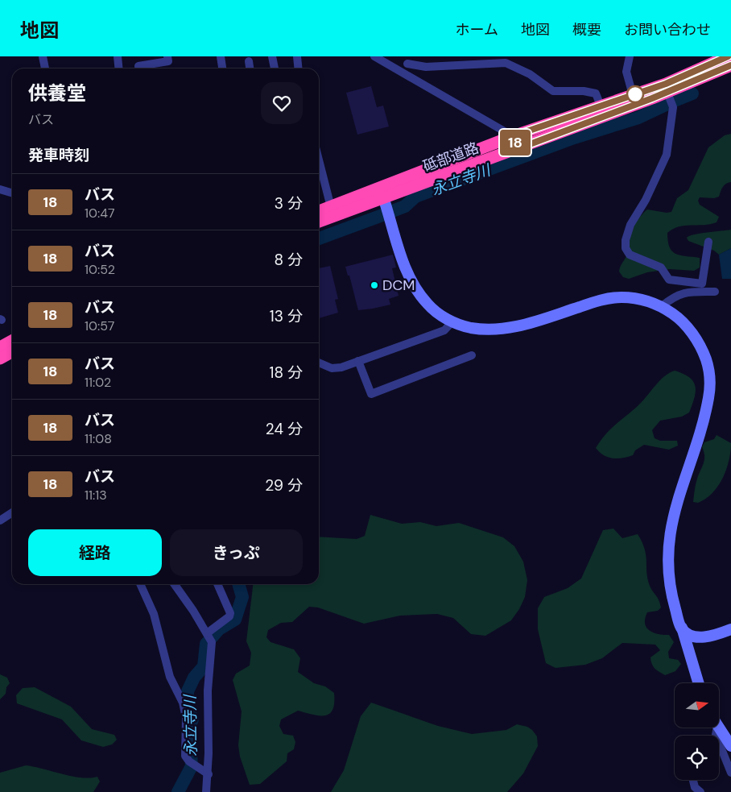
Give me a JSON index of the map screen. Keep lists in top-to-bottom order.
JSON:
{
  "streets": {
    "highway": ["砥部道路"]
  },
  "water": ["永立寺川"],
  "places": ["DCM"],
  "lines": ["bus line 18"],
  "north": "right",
  "page": {
    "header": "地図",
    "nav": [
      "ホーム",
      "地図",
      "概要",
      "お問い合わせ"
    ],
    "on_map": "18",
    "heading": [
      ["供養堂", "バス"],
      "発車時刻"
    ],
    "list": [
      {
        "mark": "18",
        "name": "バス",
        "note": "10:47",
        "value": "3 分"
      },
      {
        "mark": "18",
        "name": "バス",
        "note": "10:52",
        "value": "8 分"
      },
      {
        "mark": "18",
        "name": "バス",
        "note": "10:57",
        "value": "13 分"
      },
      {
        "mark": "18",
        "name": "バス",
        "note": "11:02",
        "value": "18 分"
      },
      {
        "mark": "18",
        "name": "バス",
        "note": "11:08",
        "value": "24 分"
      },
      {
        "mark": "18",
        "name": "バス",
        "note": "11:13",
        "value": "29 分"
      }
    ],
    "buttons": ["経路", "きっぷ"]
  }
}
